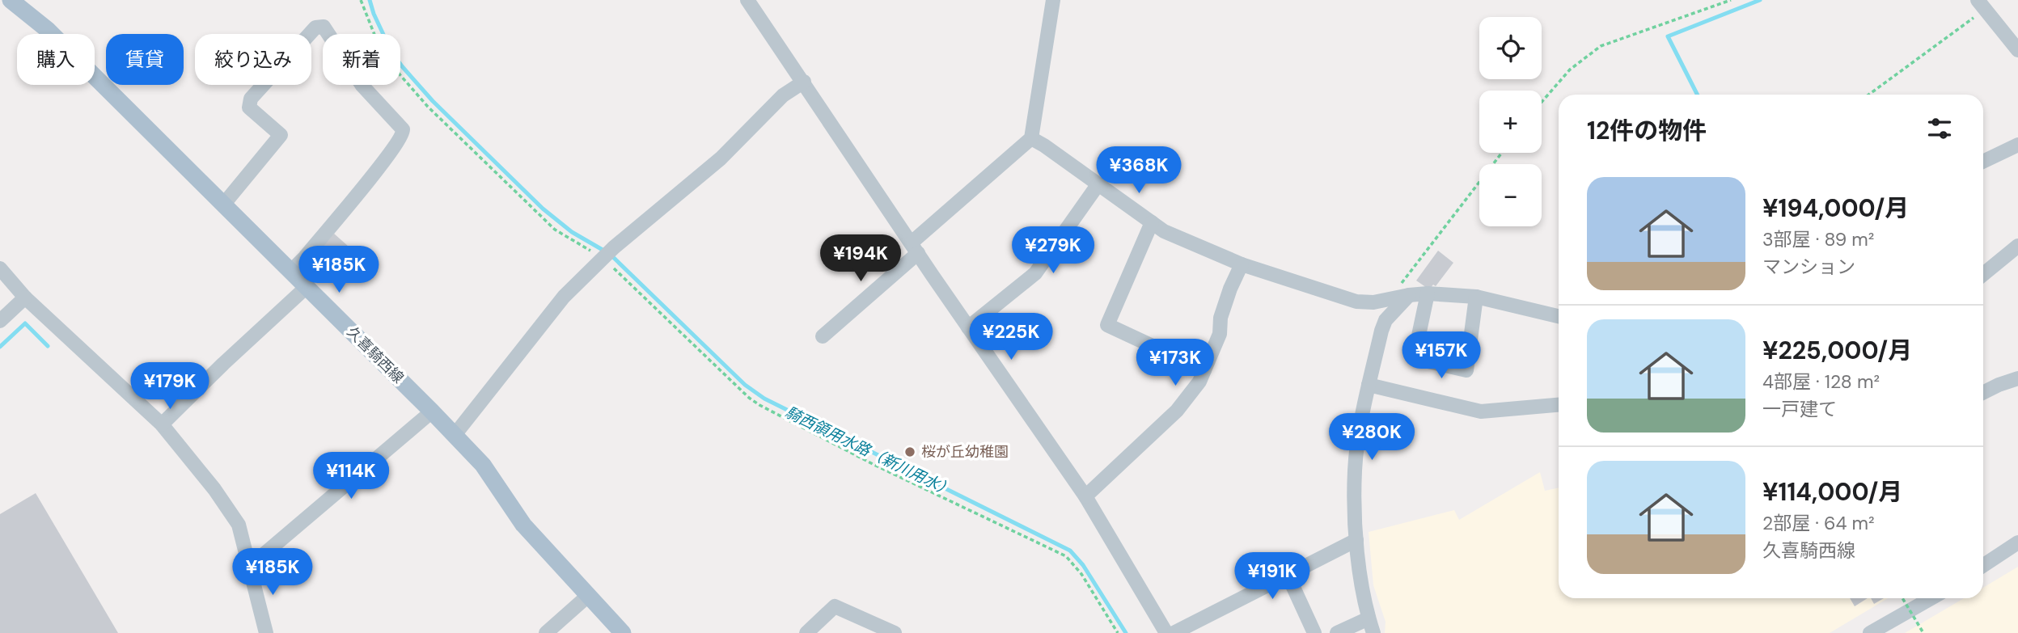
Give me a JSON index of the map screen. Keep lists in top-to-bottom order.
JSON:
{
  "streets": {
    "main road": ["久喜騎西線"]
  },
  "water": ["騎西領用水路（新川用水）"],
  "places": ["桜が丘幼稚園"],
  "page": {
    "map_buttons": ["+", "−"],
    "chip": [
      "購入",
      "賃貸",
      "絞り込み",
      "新着"
    ],
    "heading": "12件の物件",
    "price": [
      "¥368K",
      "¥279K",
      "¥194K",
      "¥185K",
      "¥225K",
      "¥157K",
      "¥173K",
      "¥179K",
      "¥280K",
      "¥114K",
      "¥185K",
      "¥191K"
    ],
    "list": [
      {
        "name": "¥194,000/月",
        "note": "3部屋 · 89 m² · マンション"
      },
      {
        "name": "¥225,000/月",
        "note": "4部屋 · 128 m² · 一戸建て"
      },
      {
        "name": "¥114,000/月",
        "note": "2部屋 · 64 m² · 久喜騎西線"
      }
    ]
  }
}
